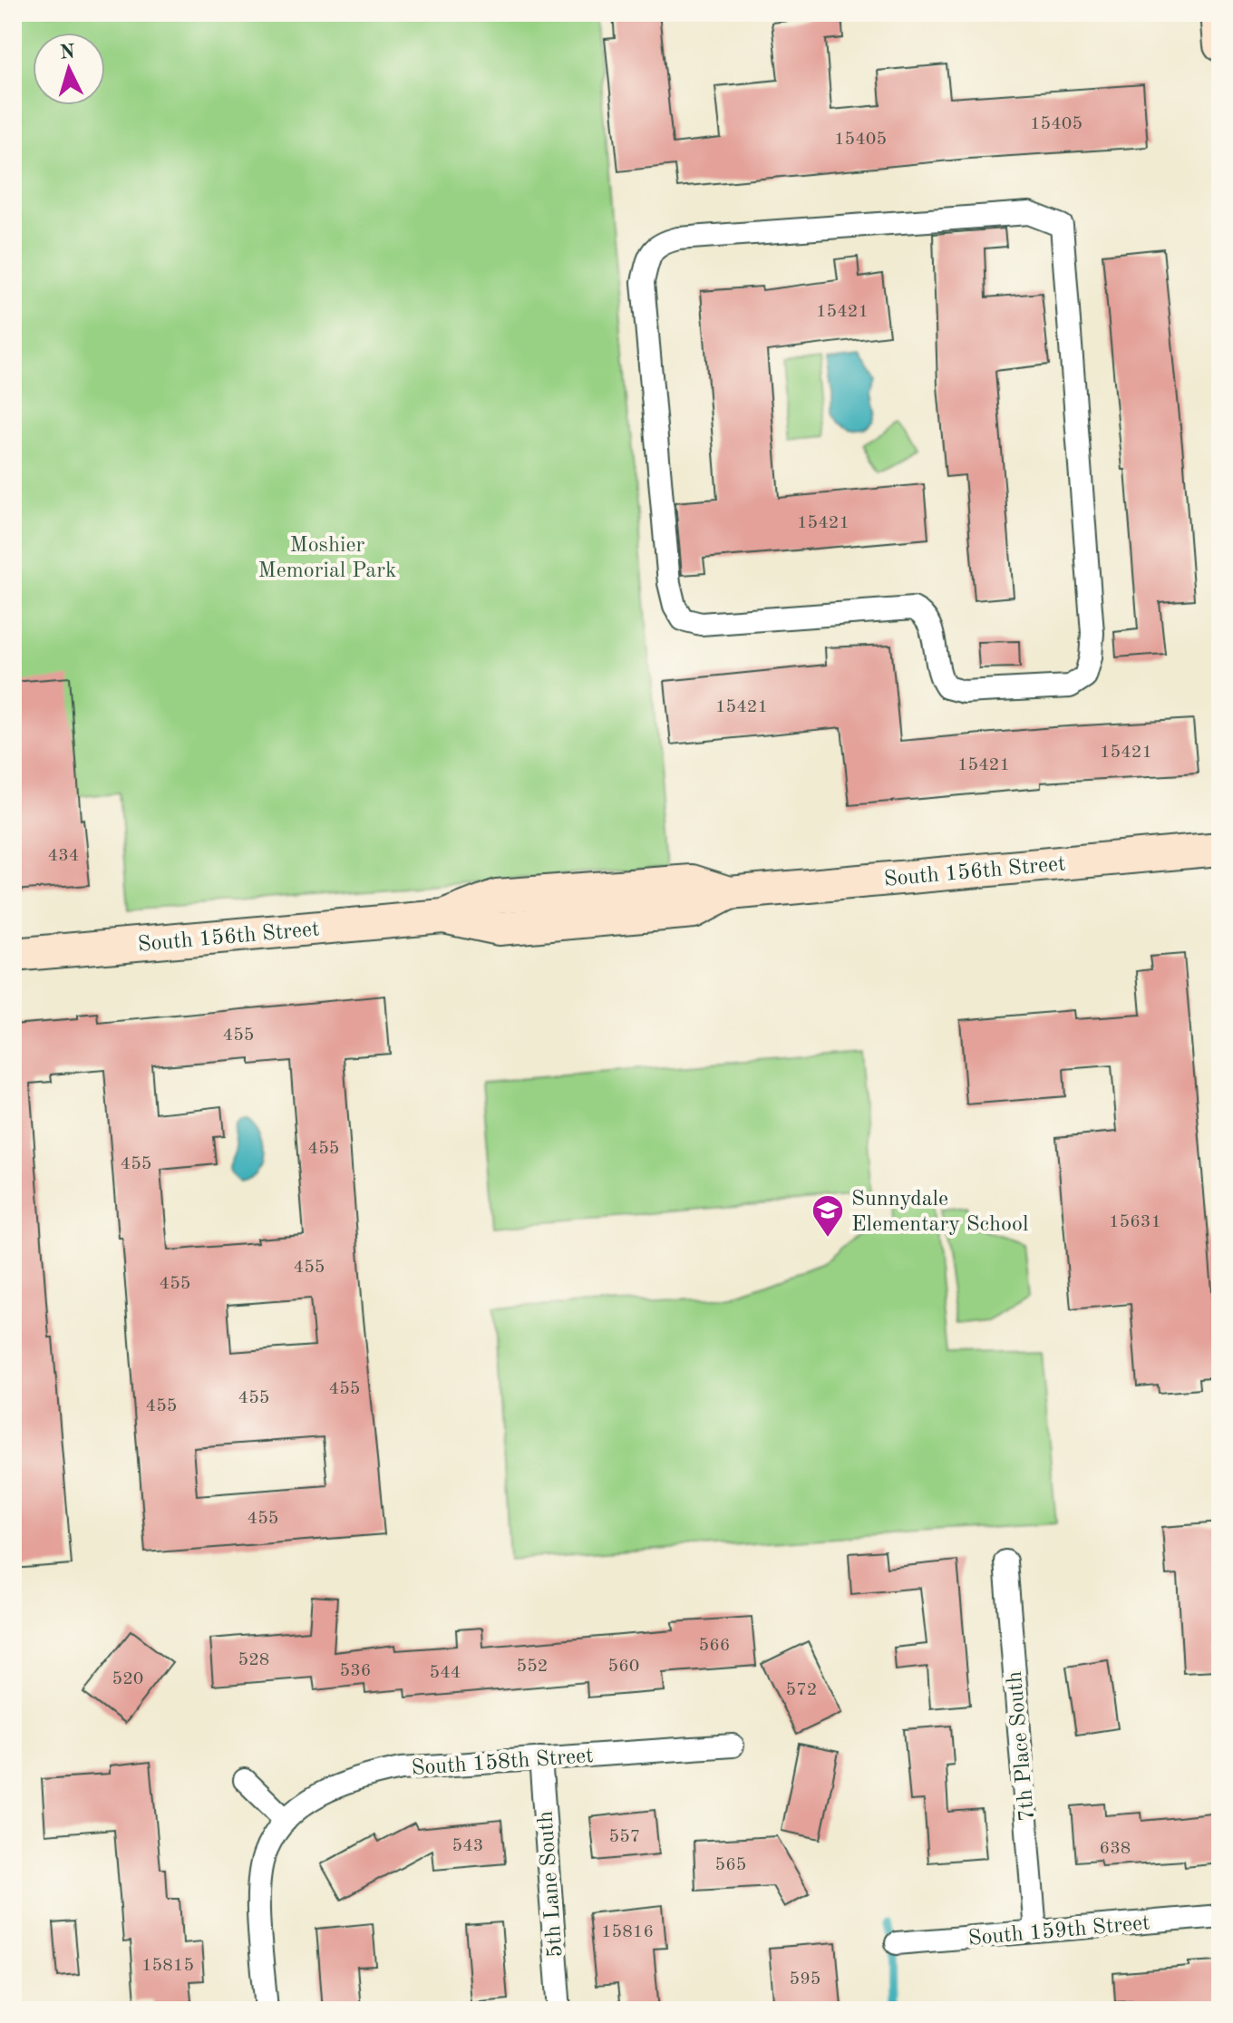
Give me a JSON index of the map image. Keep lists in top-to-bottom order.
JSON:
{
  "streets": {
    "main road": ["South 156th Street"],
    "street": [
      "7th Place South",
      "South 158th Street",
      "5th Lane South",
      "South 159th Street"
    ]
  },
  "crossings": [
    ["7th Place South", "South 159th Street"],
    ["South 158th Street", "5th Lane South"]
  ],
  "parks": ["Moshier Memorial Park"],
  "places": {
    "school or university": ["Sunnydale Elementary School"]
  },
  "house_numbers": [
    "15405",
    "15405",
    "15421",
    "15421",
    "15421",
    "15421",
    "15421",
    "434",
    "455",
    "455",
    "455",
    "15631",
    "455",
    "455",
    "455",
    "455",
    "455",
    "455",
    "566",
    "528",
    "552",
    "560",
    "536",
    "544",
    "520",
    "572",
    "557",
    "543",
    "638",
    "565",
    "15816",
    "15815",
    "595"
  ],
  "north": "top"
}
